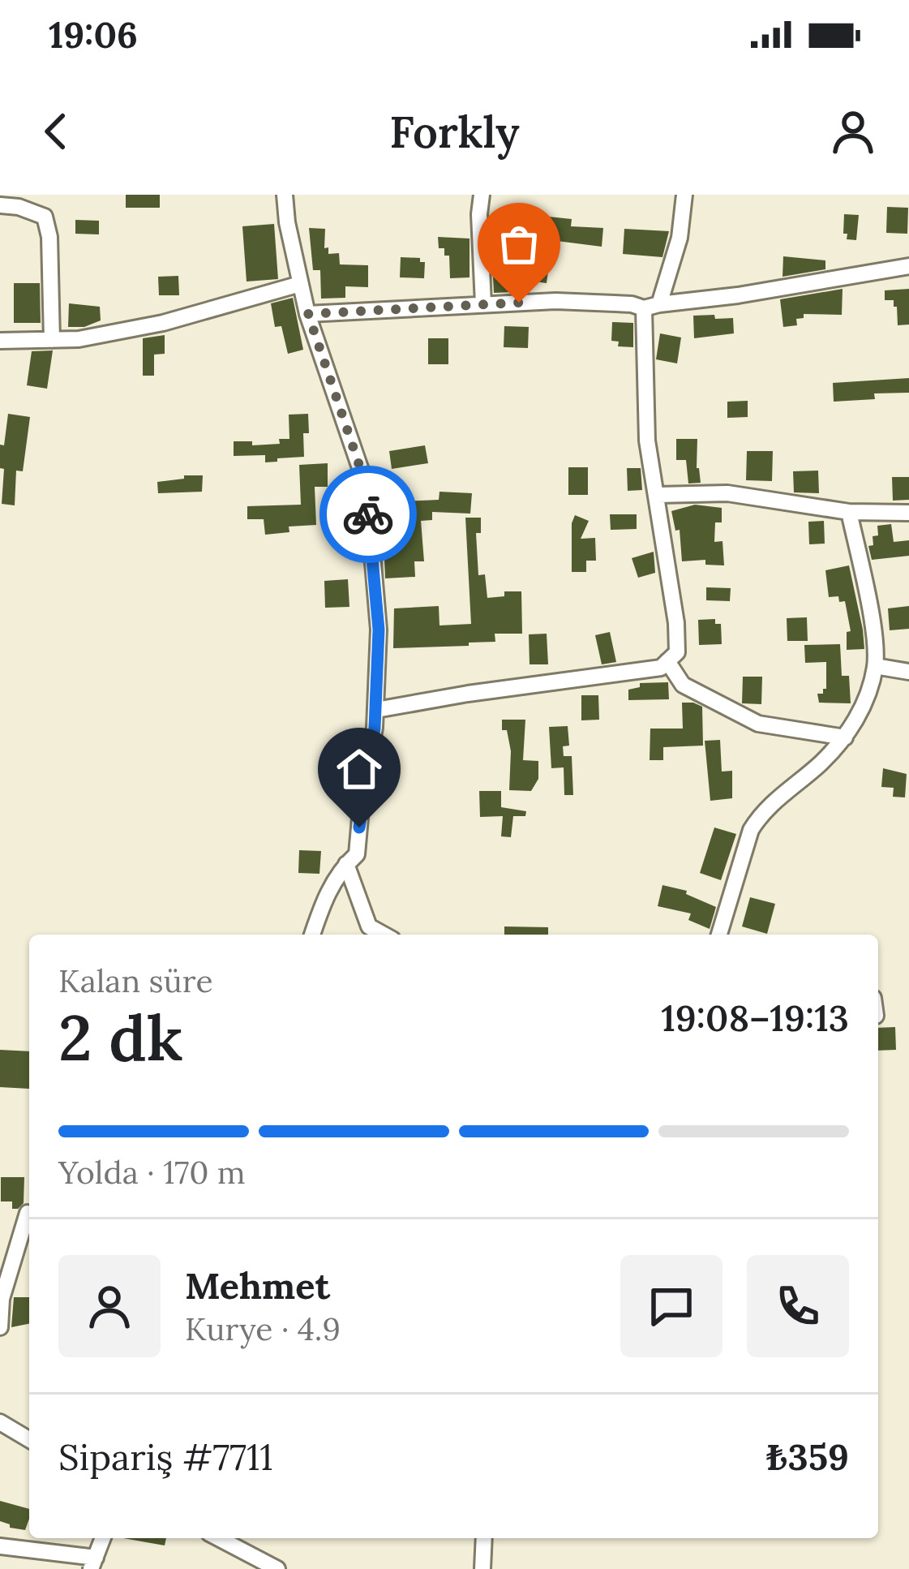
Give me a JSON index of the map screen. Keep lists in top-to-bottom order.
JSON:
{
  "page": {
    "status": "19:06",
    "header": "Forkly",
    "heading": ["2 dk", "Kalan süre", "19:08–19:13"],
    "panel": [
      "Mehmet",
      "Kurye · 4.9",
      "Sipariş #7711",
      "₺359"
    ],
    "bar": "Yolda · 170 m"
  }
}
